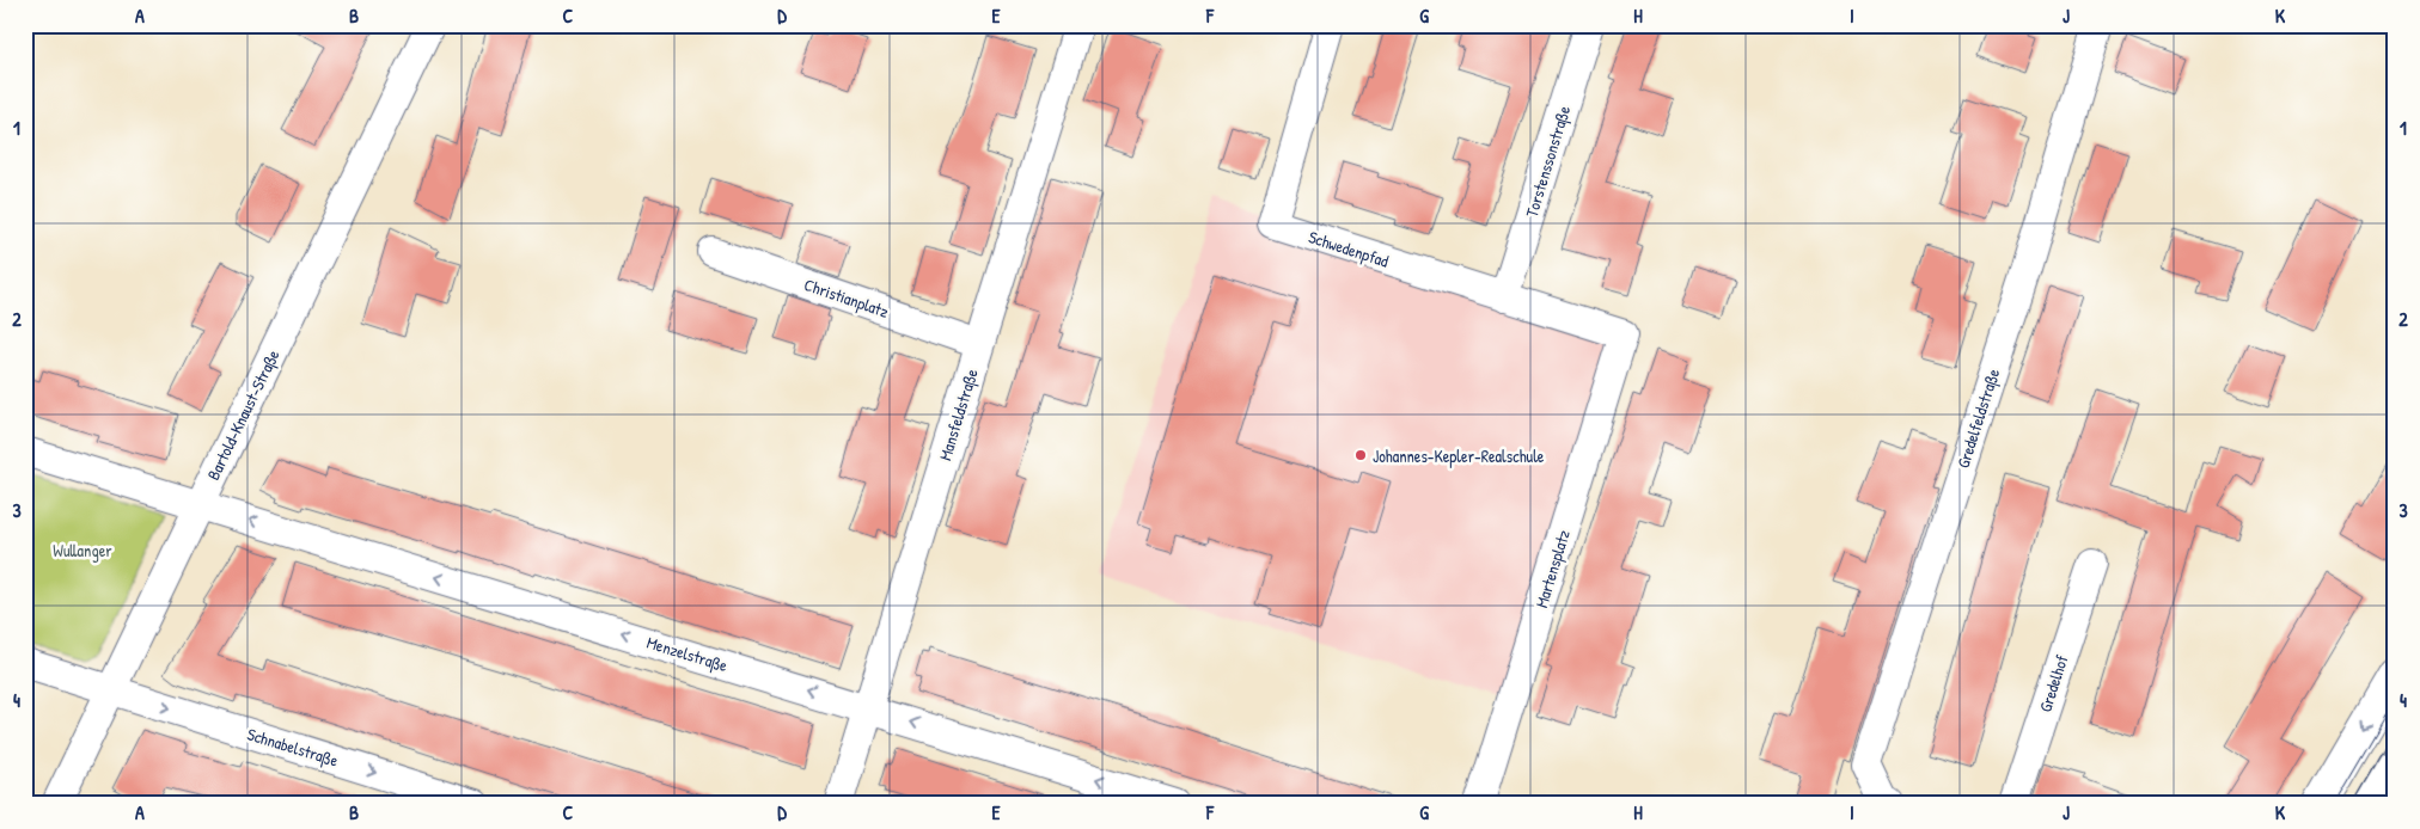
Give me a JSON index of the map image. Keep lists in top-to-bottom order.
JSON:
{
  "streets": {
    "street": [
      "Torstenssonstraße",
      "Schwedenpfad",
      "Christianplatz",
      "Bartold-Knaust-Straße",
      "Mansfeldstraße",
      "Gredelfeldstraße",
      "Martensplatz",
      "Menzelstraße",
      "Gredelhof",
      "Schnabelstraße"
    ]
  },
  "crossings": [
    ["Torstenssonstraße", "Schwedenpfad"],
    ["Schwedenpfad", "Martensplatz"],
    ["Christianplatz", "Mansfeldstraße"],
    ["Bartold-Knaust-Straße", "Menzelstraße"],
    ["Bartold-Knaust-Straße", "Schnabelstraße"],
    ["Mansfeldstraße", "Menzelstraße"]
  ],
  "one_way": ["Menzelstraße", "Schnabelstraße"],
  "parks": ["Wullanger"],
  "places": ["Johannes-Kepler-Realschule"],
  "grid": {
    "columns": [
      "A",
      "B",
      "C",
      "D",
      "E",
      "F",
      "G",
      "H",
      "I",
      "J",
      "K"
    ],
    "rows": [
      "1",
      "2",
      "3",
      "4"
    ]
  }
}
